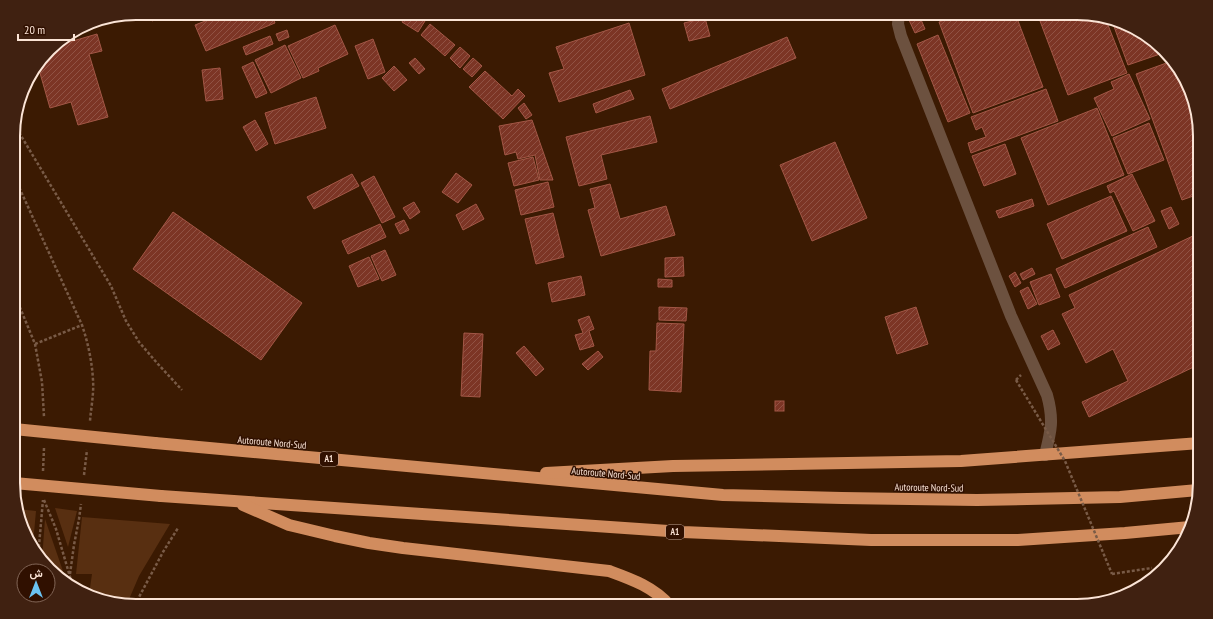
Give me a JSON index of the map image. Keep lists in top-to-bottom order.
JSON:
{
  "streets": {
    "highway": ["Autoroute Nord-Sud", "A1"]
  },
  "scale_bar": "20 m",
  "north": "top"
}
